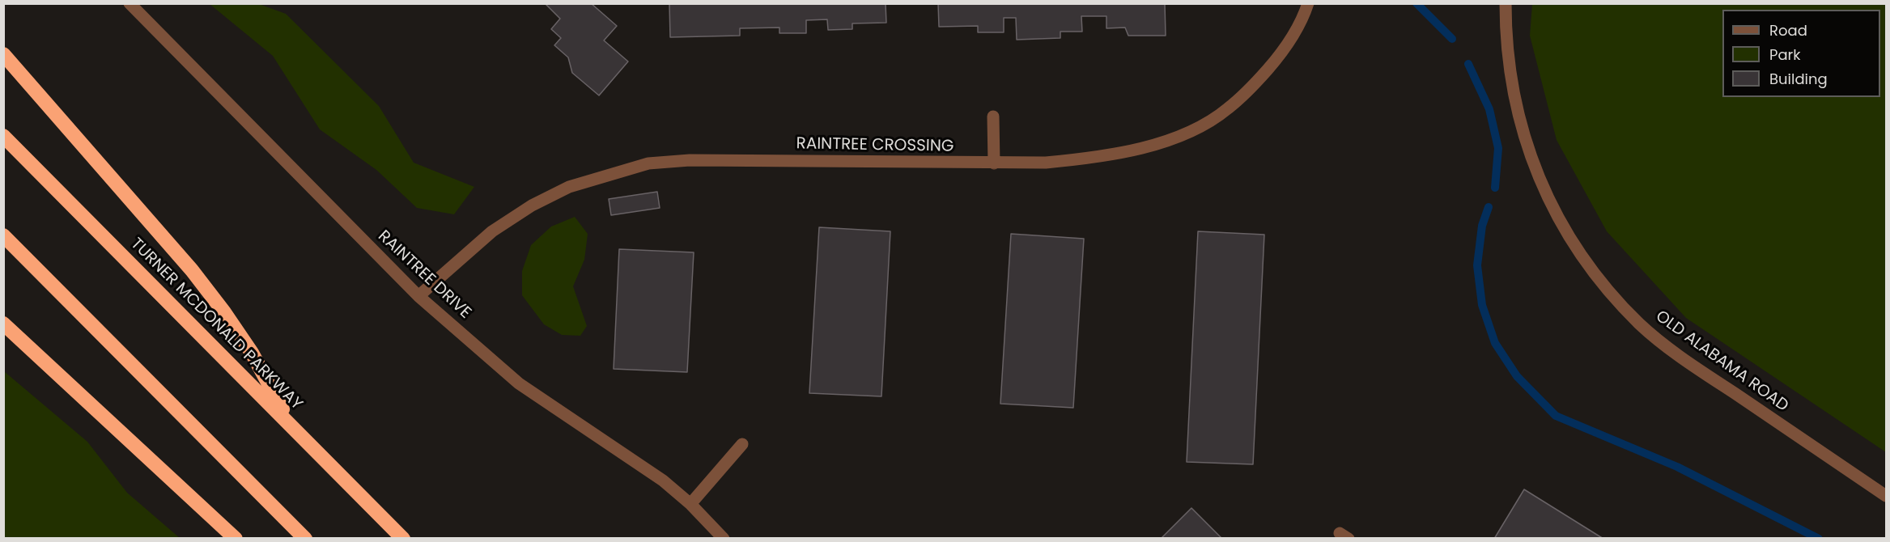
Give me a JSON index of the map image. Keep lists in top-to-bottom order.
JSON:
{
  "streets": {
    "highway": ["TURNER MCDONALD PARKWAY"],
    "street": ["RAINTREE CROSSING", "RAINTREE DRIVE", "OLD ALABAMA ROAD"]
  },
  "crossings": [
    ["RAINTREE CROSSING", "RAINTREE DRIVE"]
  ],
  "legend": ["Road", "Park", "Building"]
}
